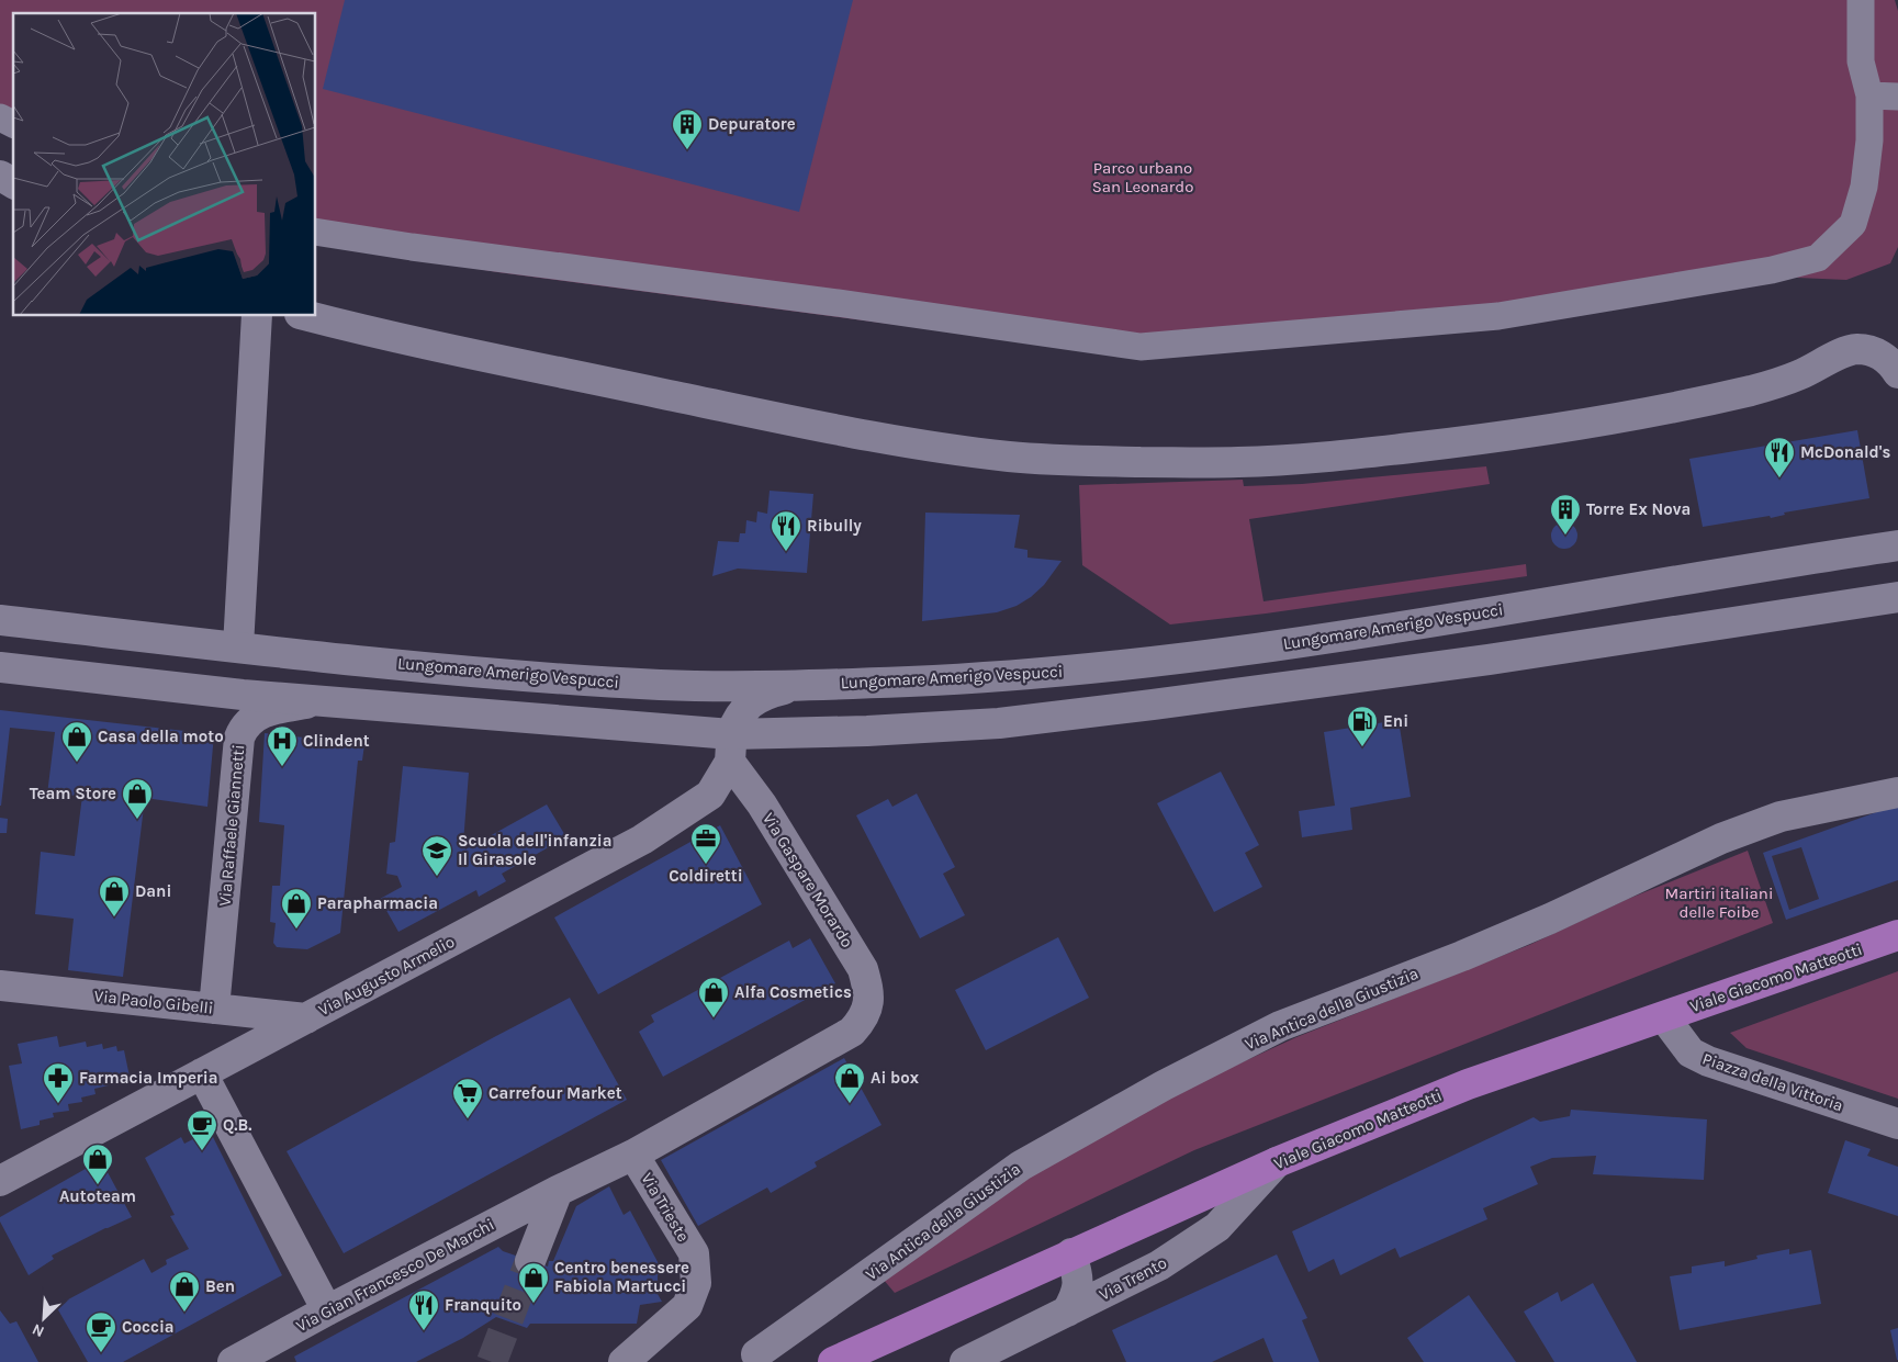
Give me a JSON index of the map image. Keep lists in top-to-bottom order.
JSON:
{
  "streets": {
    "main road": ["Viale Giacomo Matteotti"],
    "street": [
      "Lungomare Amerigo Vespucci",
      "Via Raffaele Giannetti",
      "Via Gaspare Morardo",
      "Via Augusto Armelio",
      "Via Paolo Gibelli",
      "Via Antica della Giustizia",
      "Piazza della Vittoria",
      "Via Trieste",
      "Via Gian Francesco De Marchi",
      "Via Trento"
    ]
  },
  "crossings": [
    ["Lungomare Amerigo Vespucci", "Via Gaspare Morardo"],
    ["Lungomare Amerigo Vespucci", "Via Augusto Armelio"],
    ["Via Raffaele Giannetti", "Via Paolo Gibelli"],
    ["Via Gaspare Morardo", "Via Augusto Armelio"],
    ["Via Gaspare Morardo", "Via Gian Francesco De Marchi"],
    ["Via Augusto Armelio", "Via Paolo Gibelli"],
    ["Viale Giacomo Matteotti", "Piazza della Vittoria"],
    ["Viale Giacomo Matteotti", "Via Trento"],
    ["Via Trieste", "Via Gian Francesco De Marchi"]
  ],
  "parks": ["Parco urbano San Leonardo", "Martiri italiani delle Foibe"],
  "places": {
    "building": ["Depuratore", "Torre Ex Nova"],
    "restaurant": ["McDonald's", "Ribully", "Franquito"],
    "fuel station": ["Eni"],
    "shop": [
      "Casa della moto",
      "Team Store",
      "Dani",
      "Parapharmacia",
      "Alfa Cosmetics",
      "Ai box",
      "Autoteam",
      "Centro benessere Fabiola Martucci",
      "Ben"
    ],
    "hospital": ["Clindent"],
    "office": ["Coldiretti"],
    "school or university": ["Scuola dell'infanzia Il Girasole"],
    "pharmacy": ["Farmacia Imperia"],
    "supermarket": ["Carrefour Market"],
    "cafe": ["Q.B.", "Coccia"]
  },
  "north": "bottom left"
}
